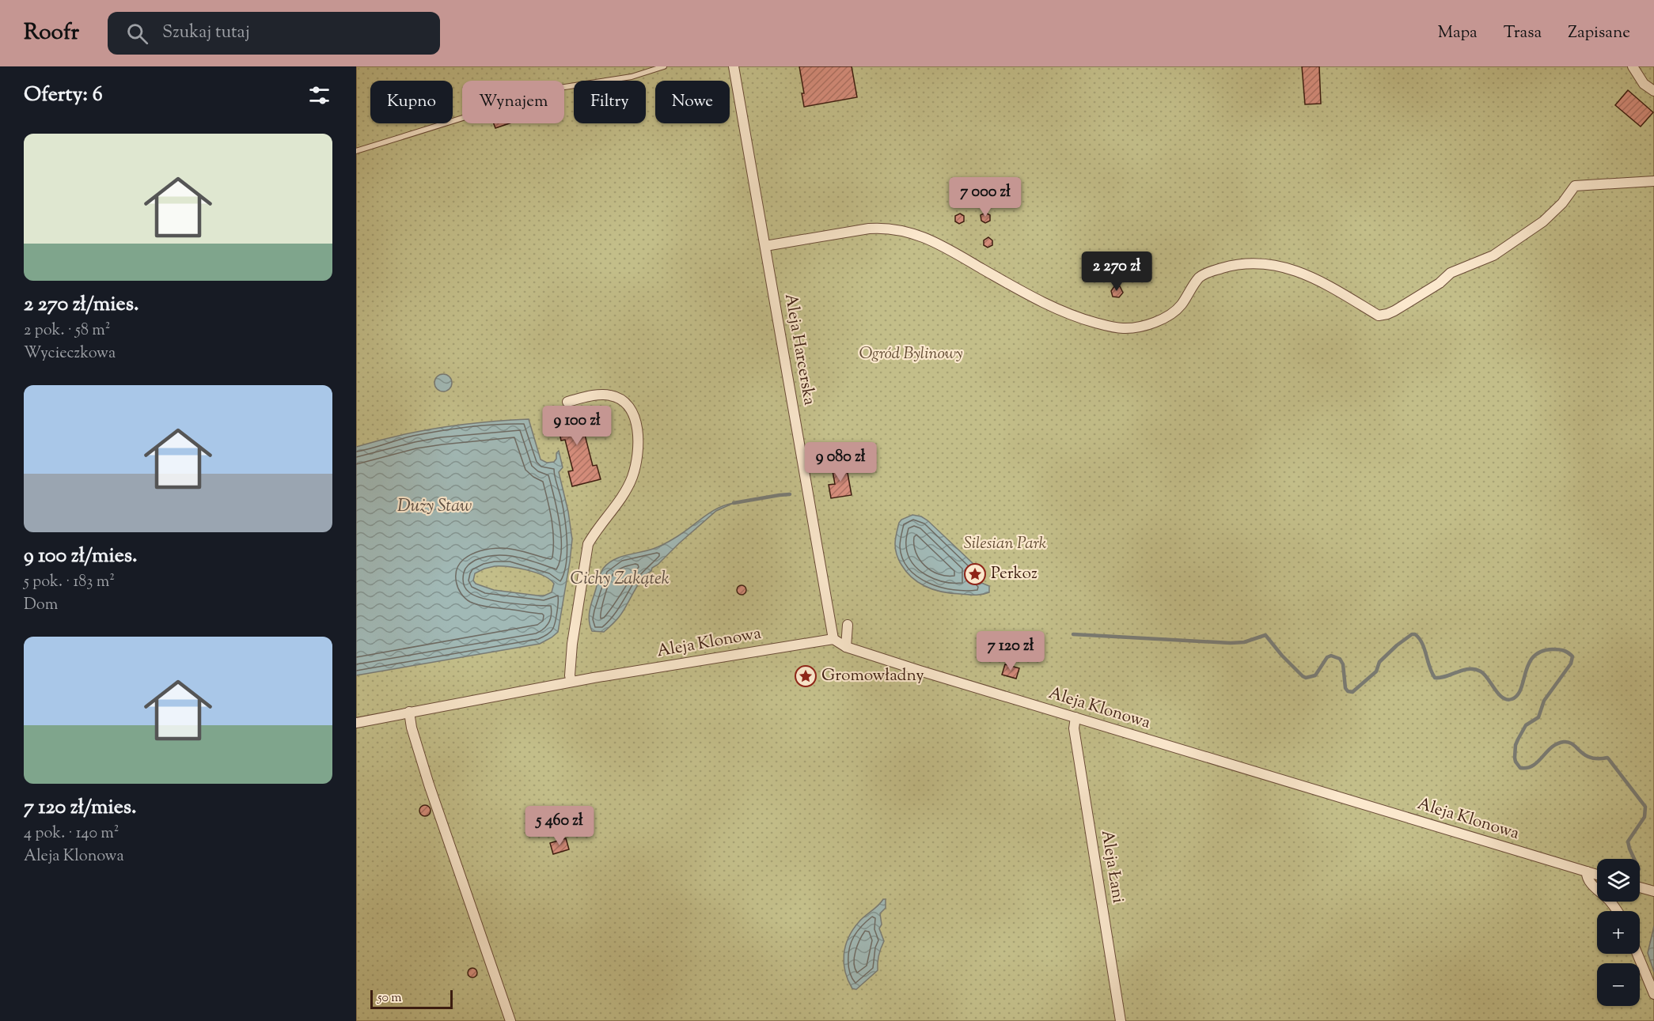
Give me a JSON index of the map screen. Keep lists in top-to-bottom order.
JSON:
{
  "streets": {
    "street": ["Aleja Harcerska", "Aleja Klonowa", "Aleja Łani"]
  },
  "crossings": [
    ["Aleja Harcerska", "Aleja Klonowa"],
    ["Aleja Klonowa", "Aleja Łani"]
  ],
  "water": ["Duży Staw", "Cichy Zakątek"],
  "parks": ["Ogród Bylinowy", "Silesian Park"],
  "places": {
    "place": ["Perkoz", "Gromowładny"]
  },
  "scale_bar": "50 m",
  "page": {
    "header": "Roofr",
    "search": "Szukaj tutaj",
    "nav": ["Mapa", "Trasa", "Zapisane"],
    "heading": "Oferty: 6",
    "chip": [
      "Kupno",
      "Wynajem",
      "Filtry",
      "Nowe"
    ],
    "list": [
      {
        "name": "2 270 zł/mies.",
        "note": "2 pok. · 58 m² · Wycieczkowa"
      },
      {
        "name": "9 100 zł/mies.",
        "note": "5 pok. · 183 m² · Dom"
      },
      {
        "name": "7 120 zł/mies.",
        "note": "4 pok. · 140 m² · Aleja Klonowa"
      }
    ],
    "price": [
      "7 000 zł",
      "2 270 zł",
      "9 100 zł",
      "9 080 zł",
      "7 120 zł",
      "5 460 zł"
    ],
    "map_buttons": ["+", "−"],
    "scale": "50 m"
  }
}
